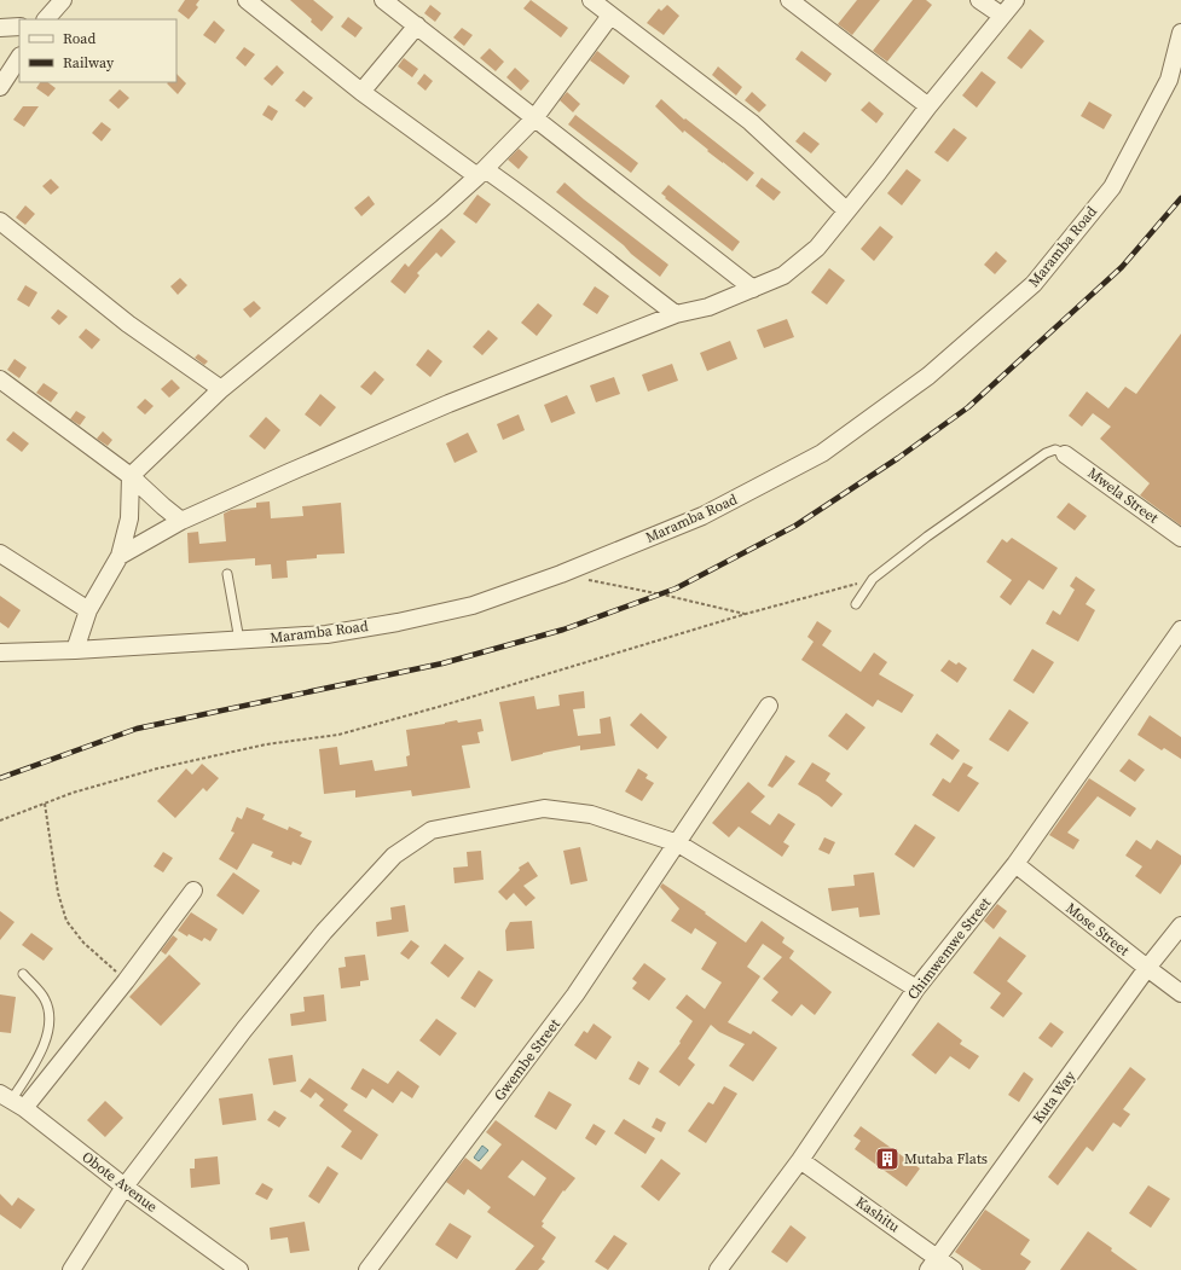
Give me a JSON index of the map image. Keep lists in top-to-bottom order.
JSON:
{
  "streets": {
    "street": [
      "Maramba Road",
      "Mwela Street",
      "Mose Street",
      "Chimwemwe Street",
      "Gwembe Street",
      "Kuta Way",
      "Obote Avenue",
      "Kashitu"
    ]
  },
  "crossings": [
    ["Mose Street", "Chimwemwe Street"],
    ["Mose Street", "Kuta Way"],
    ["Chimwemwe Street", "Kashitu"],
    ["Kuta Way", "Kashitu"]
  ],
  "places": {
    "building": ["Mutaba Flats"]
  },
  "legend": ["Road", "Railway"]
}
